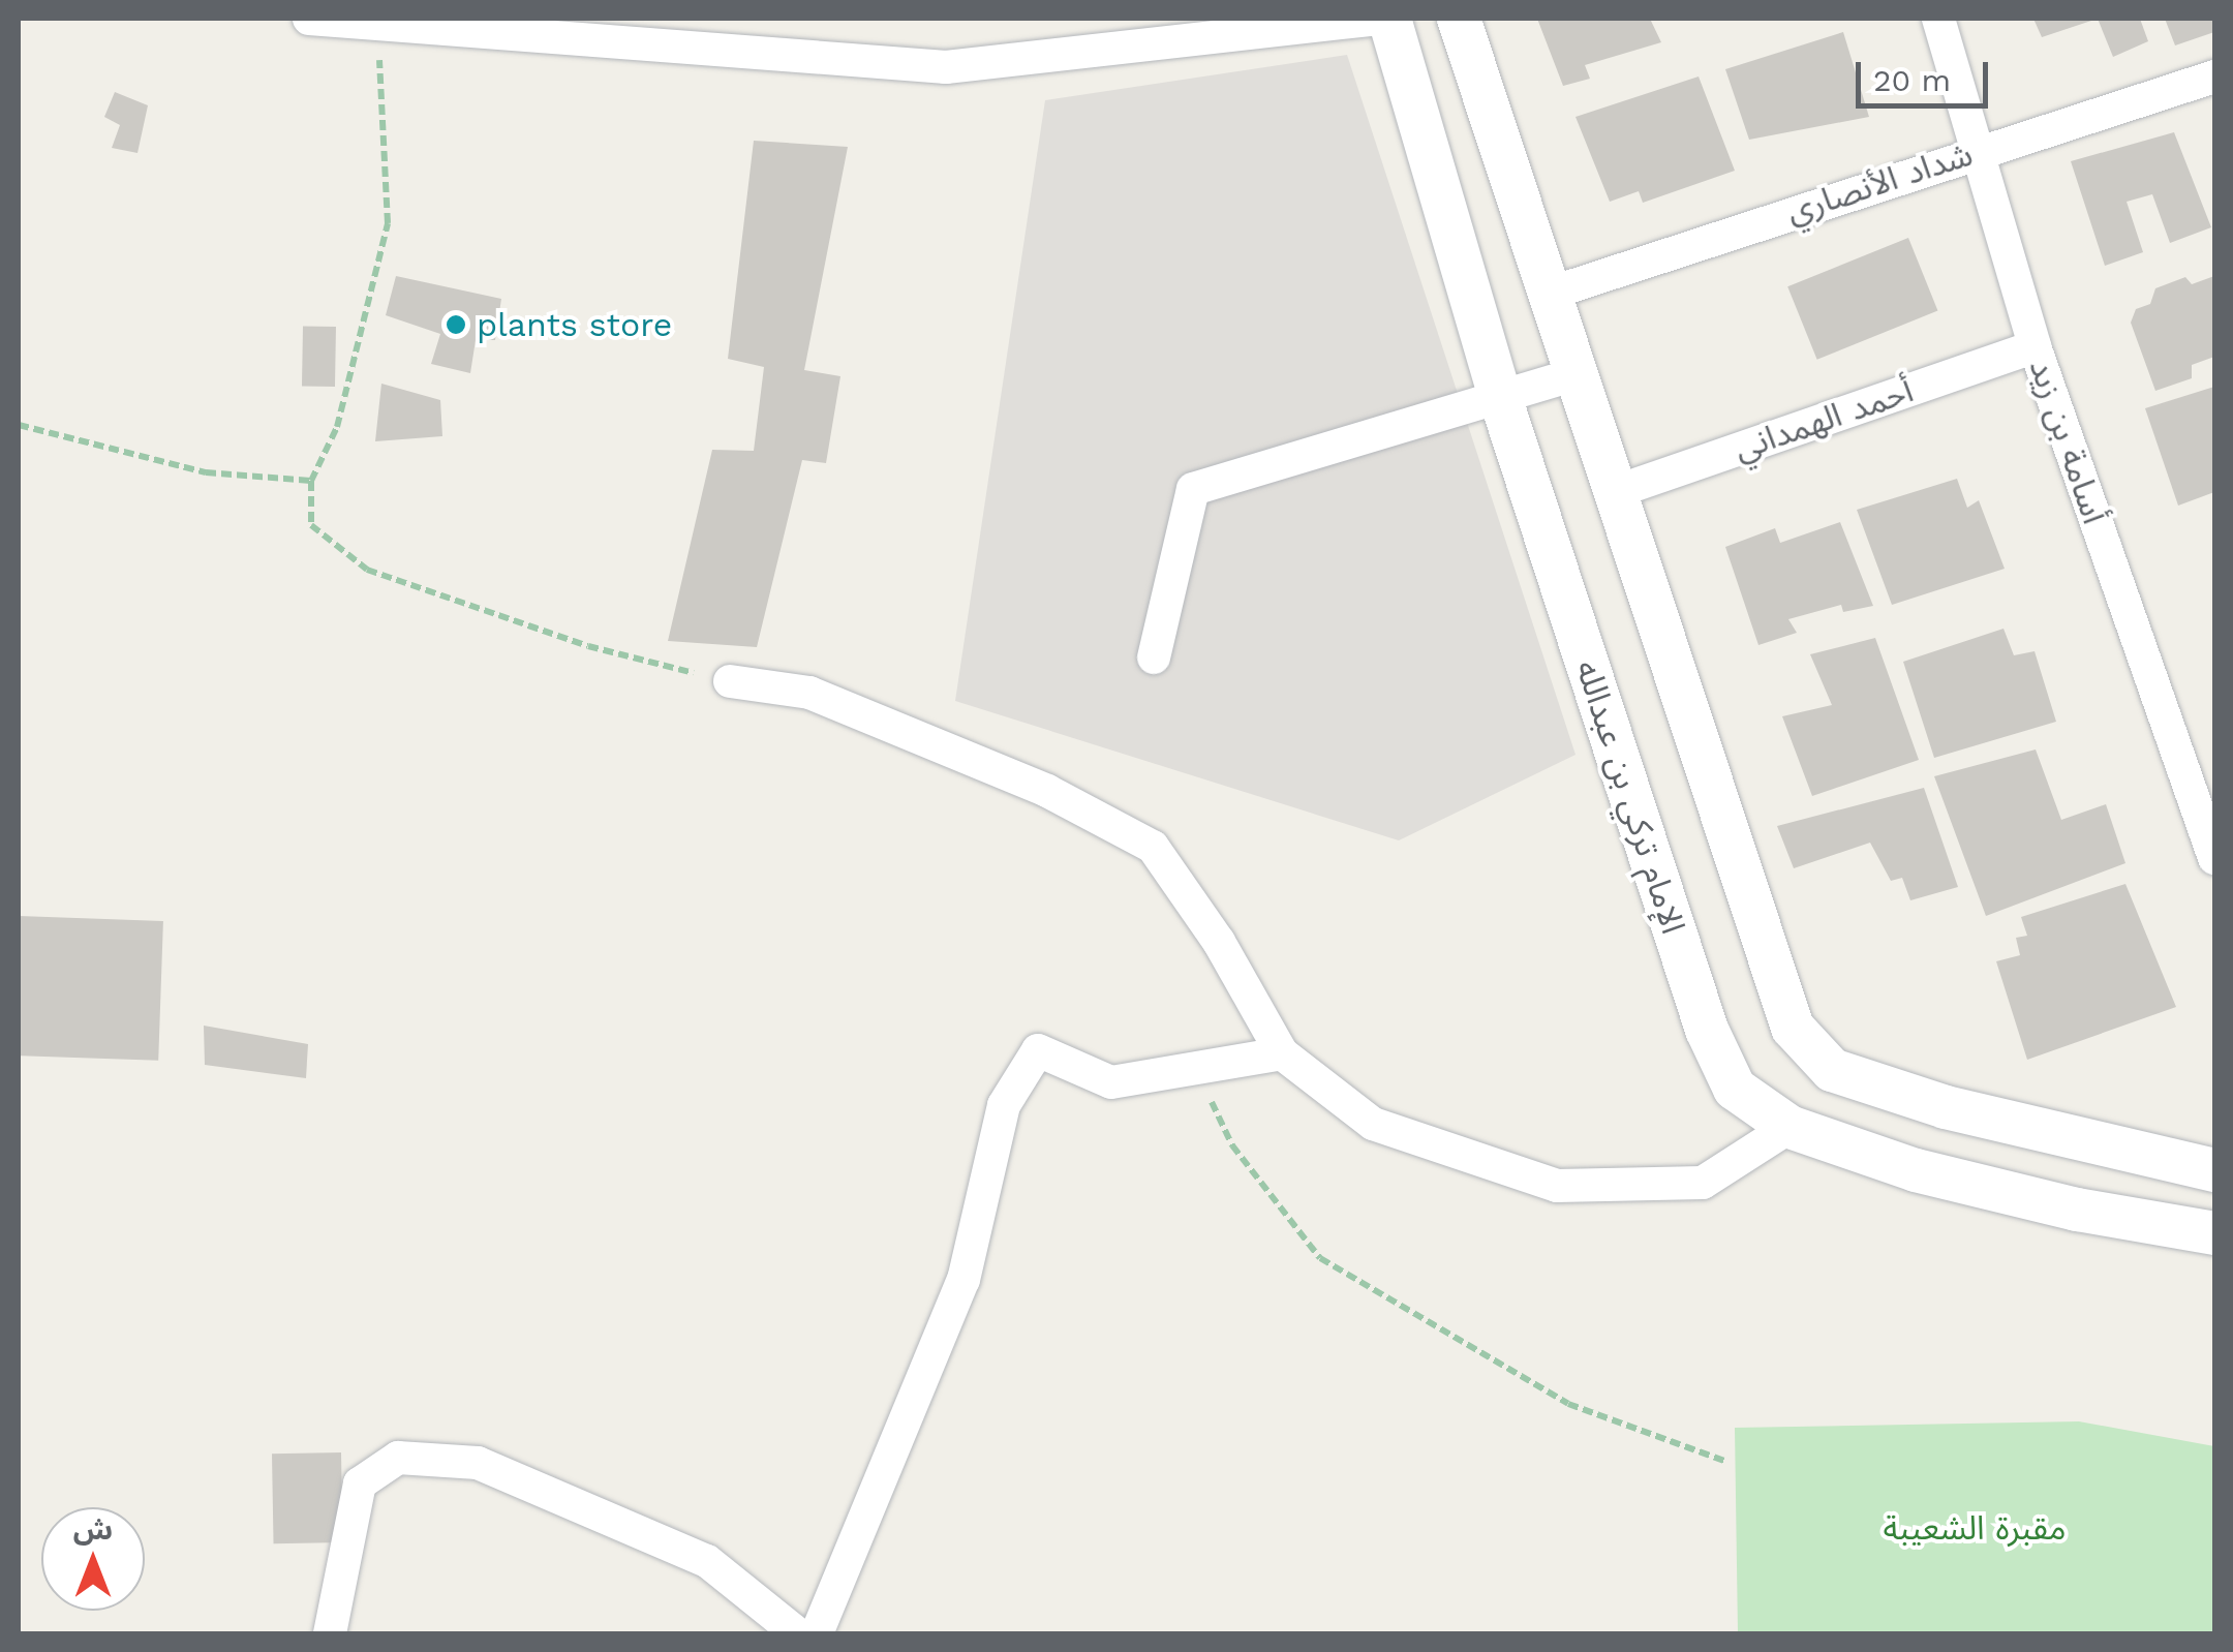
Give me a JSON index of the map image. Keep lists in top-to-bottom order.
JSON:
{
  "streets": {
    "street": [
      "شداد الأنصاري",
      "أحمد الهمداني",
      "أسامة بن زيد",
      "الإمام تركي بن عبدالله"
    ]
  },
  "crossings": [
    ["شداد الأنصاري", "أسامة بن زيد"],
    ["أحمد الهمداني", "أسامة بن زيد"]
  ],
  "parks": ["مقبرة الشعيبة"],
  "places": ["plants store"],
  "scale_bar": "20 m",
  "north": "top"
}
